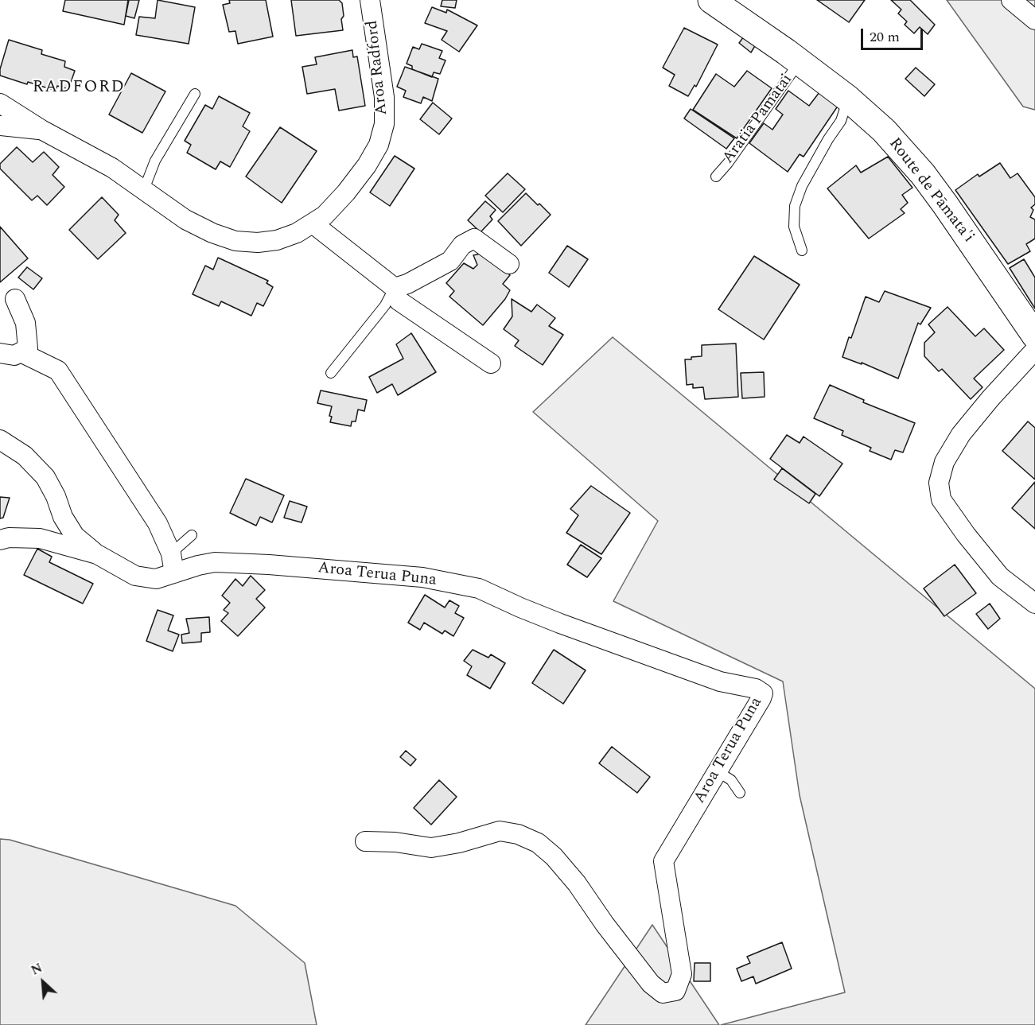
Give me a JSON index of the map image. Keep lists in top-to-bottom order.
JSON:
{
  "streets": {
    "main road": ["Route de Pāmata'i"],
    "street": ["Aroa Radford", "Aroa Terua Puna"],
    "lane": ["Aratia Pamatai"]
  },
  "crossings": [
    ["Aratia Pamatai", "Route de Pāmata'i"]
  ],
  "districts": ["RADFORD"],
  "scale_bar": "20 m",
  "north": "top left"
}
